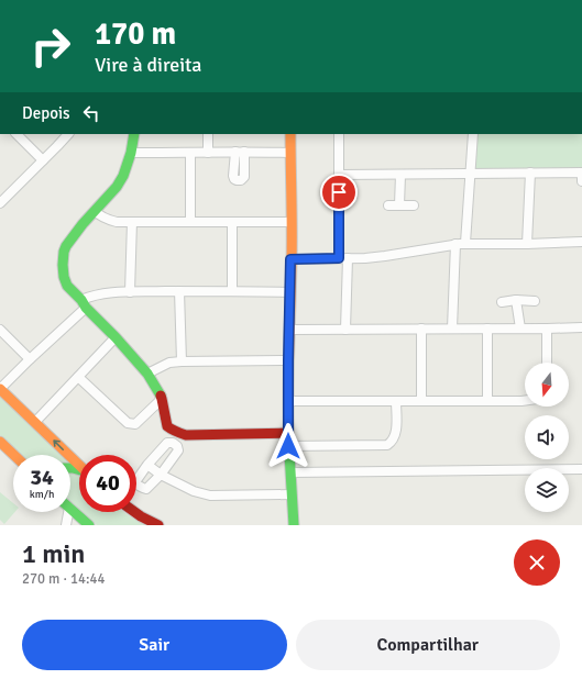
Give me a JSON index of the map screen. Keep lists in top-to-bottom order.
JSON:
{
  "north": "bottom",
  "page": {
    "turn": ["170 m", "Vire à direita"],
    "then": "Depois",
    "speed": "34 km/h",
    "limit": "40",
    "heading": ["1 min", "270 m · 14:44"],
    "buttons": ["Sair", "Compartilhar"]
  }
}
